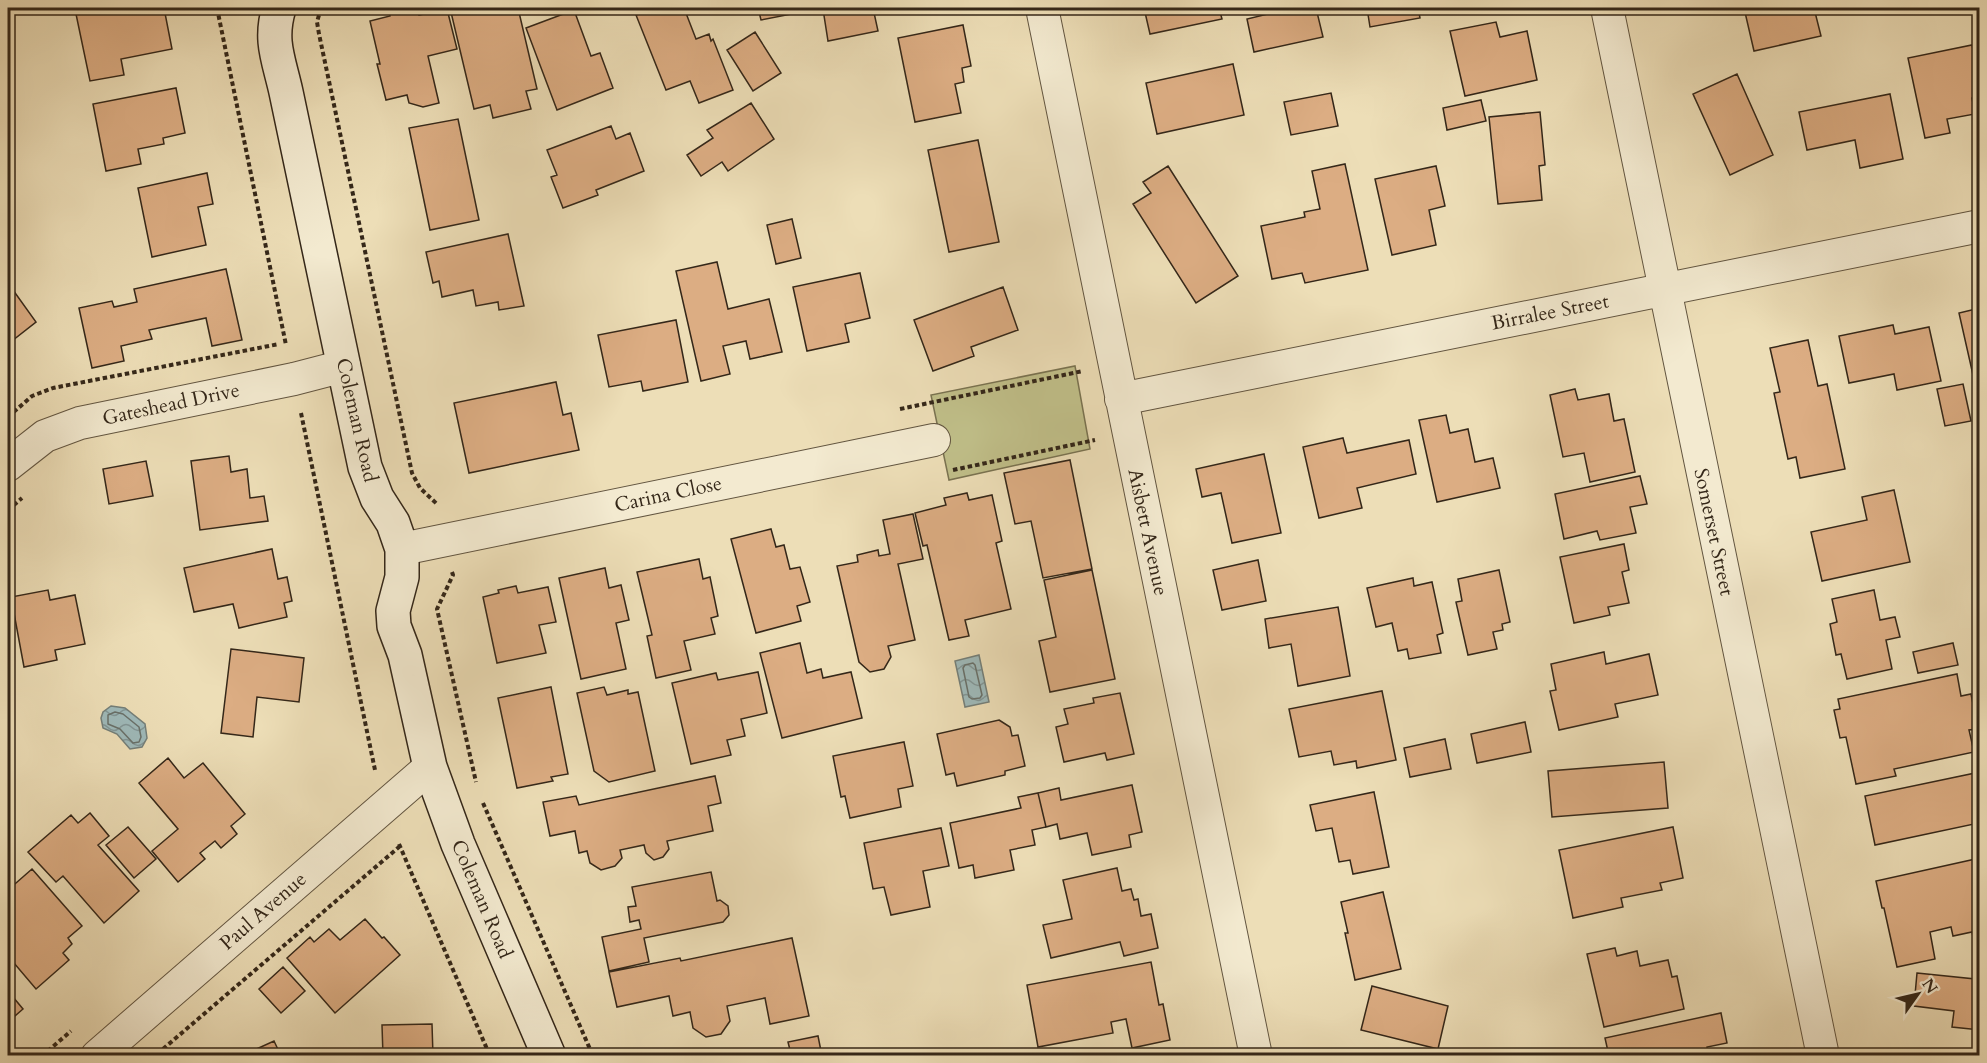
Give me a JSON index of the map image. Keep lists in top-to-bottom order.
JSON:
{
  "streets": {
    "street": [
      "Birralee Street",
      "Gateshead Drive",
      "Coleman Road",
      "Carina Close",
      "Aisbett Avenue",
      "Somerset Street",
      "Paul Avenue"
    ]
  },
  "crossings": [
    ["Birralee Street", "Aisbett Avenue"],
    ["Birralee Street", "Somerset Street"],
    ["Gateshead Drive", "Coleman Road"],
    ["Coleman Road", "Carina Close"],
    ["Coleman Road", "Paul Avenue"]
  ],
  "north": "top right"
}
